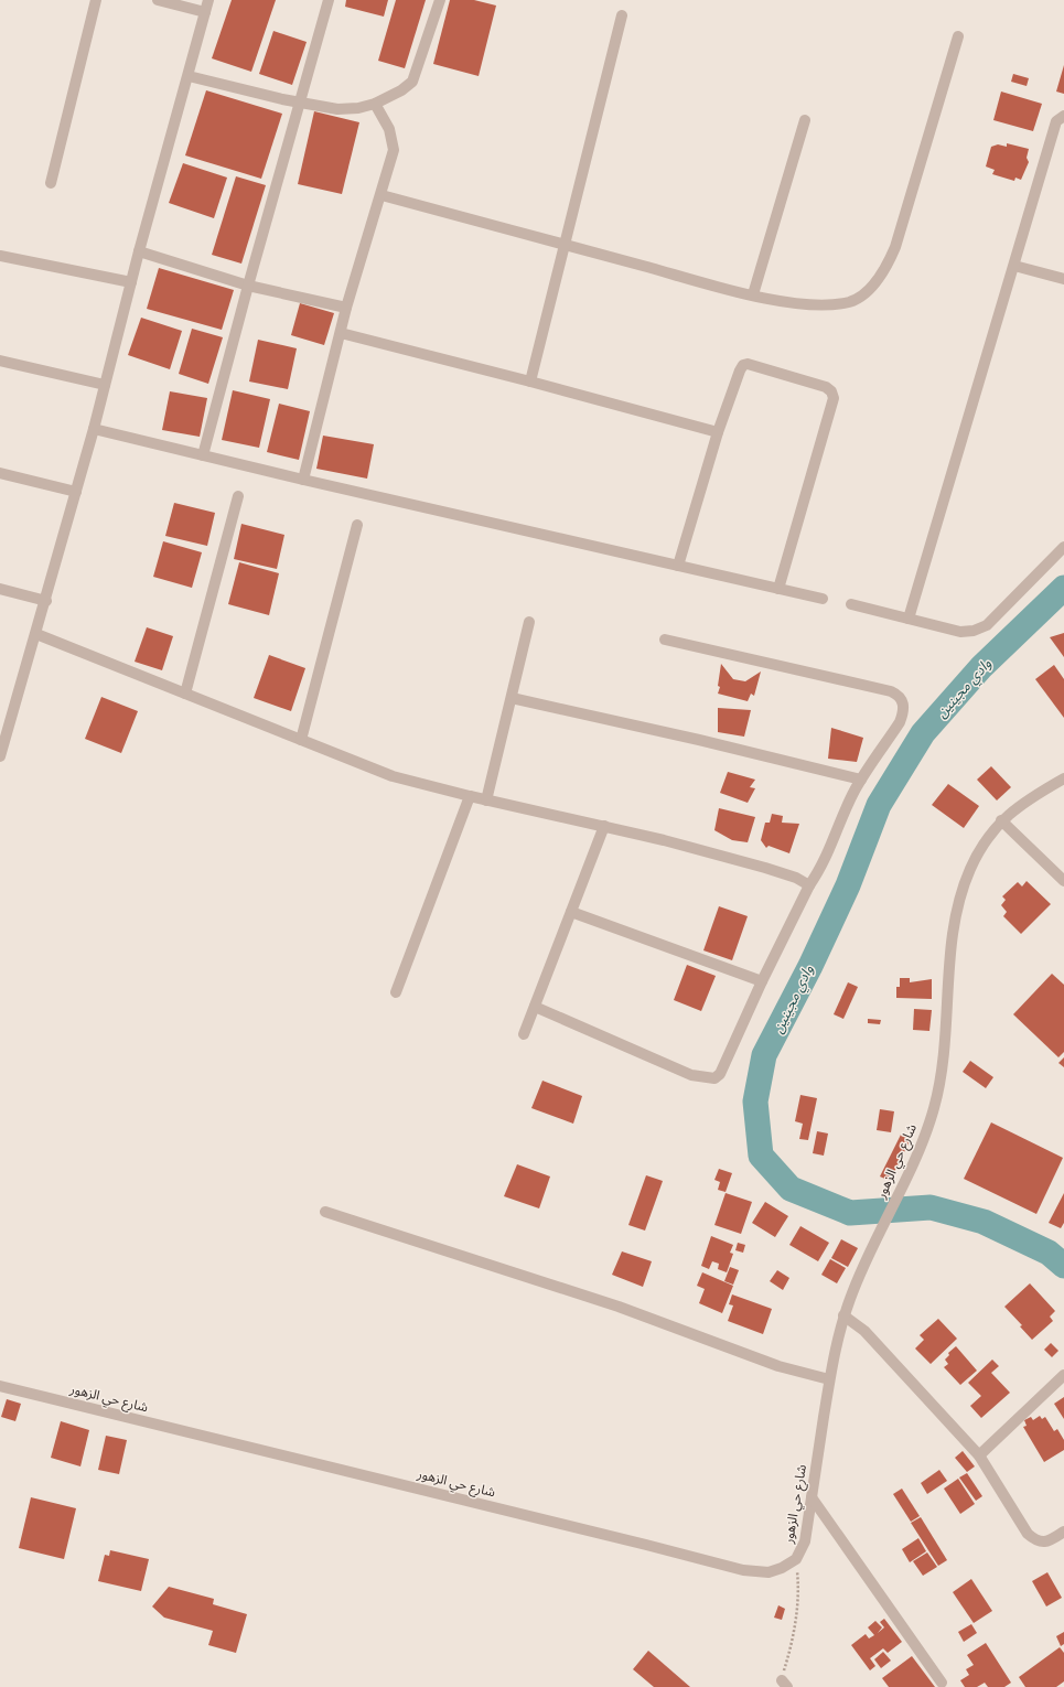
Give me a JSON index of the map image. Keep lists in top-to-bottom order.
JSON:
{
  "streets": {
    "street": ["شارع حي الزهور"]
  },
  "water": ["وادي مجينين"]
}
